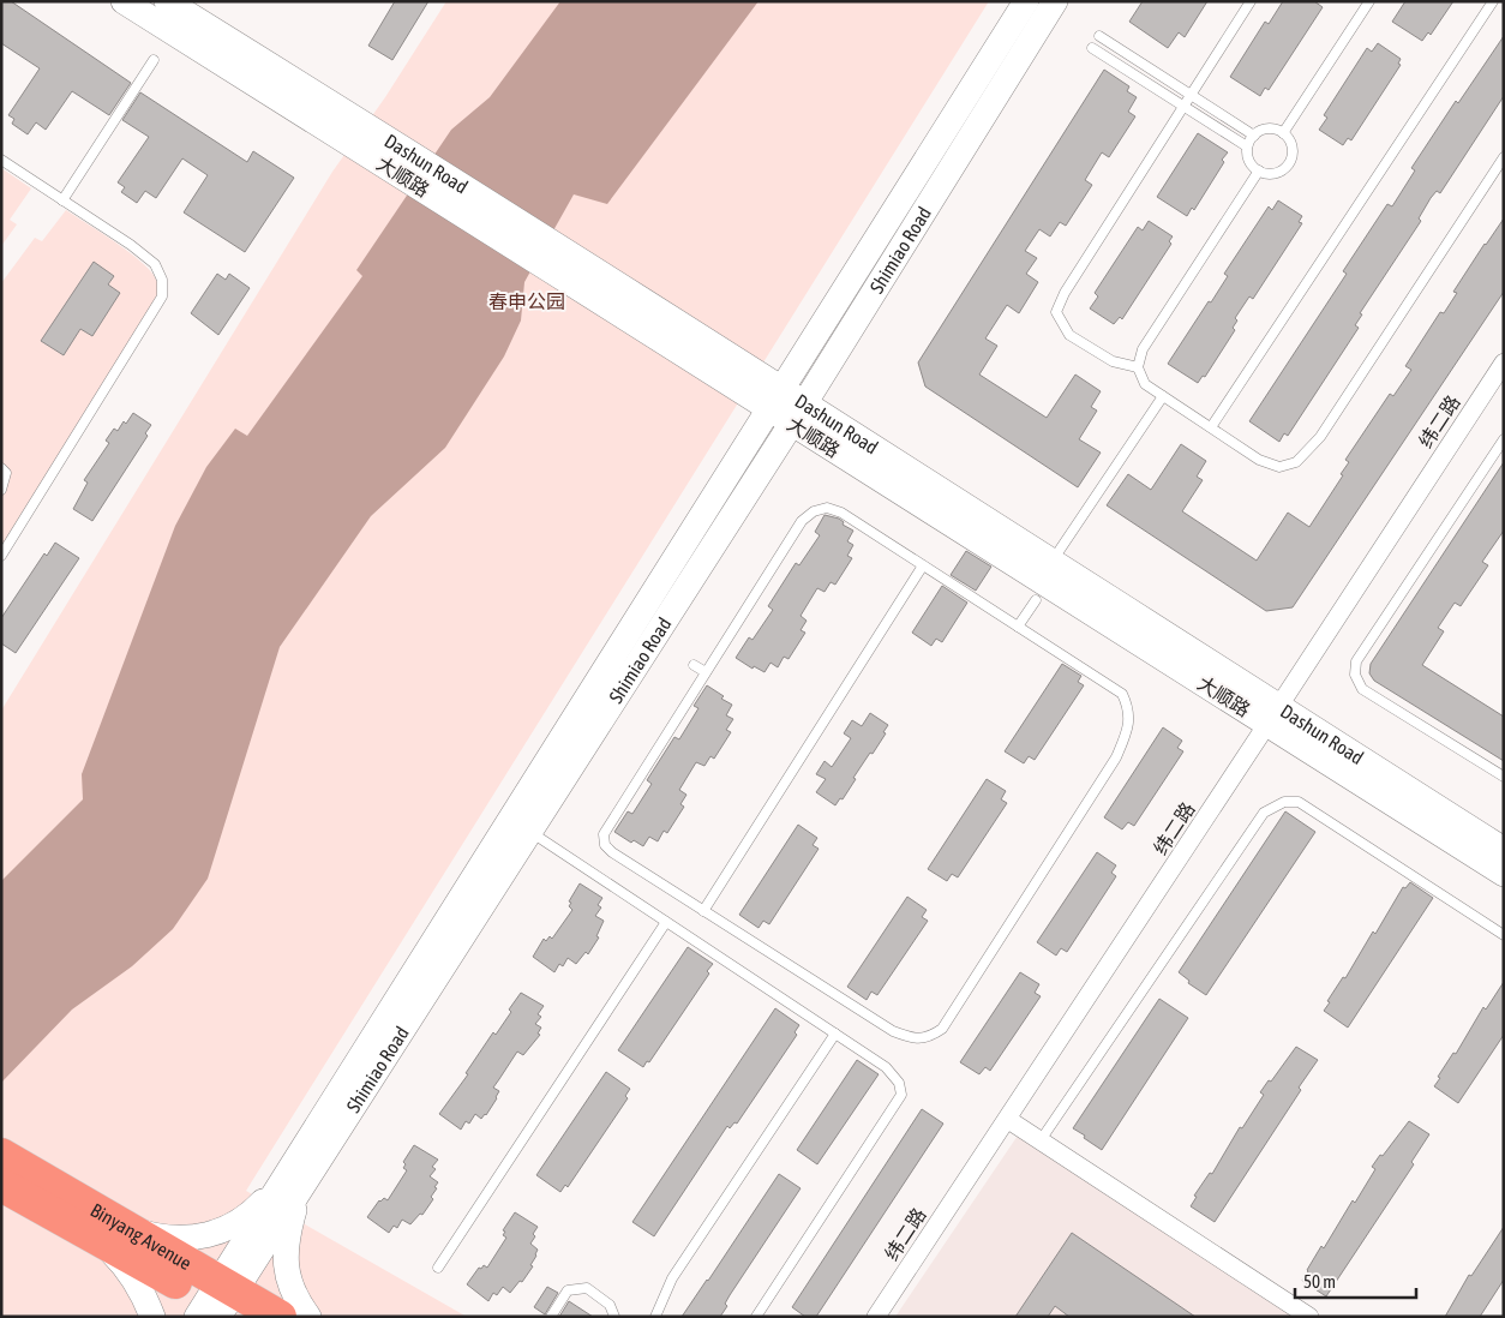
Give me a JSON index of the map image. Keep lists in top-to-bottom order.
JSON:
{
  "streets": {
    "highway": ["Binyang Avenue"],
    "street": [
      "Dashun Road",
      "大顺路",
      "Shimiao Road",
      "纬二路"
    ]
  },
  "crossings": [
    ["Dashun Road", "大顺路"],
    ["Dashun Road", "Shimiao Road"],
    ["Dashun Road", "纬二路"],
    ["大顺路", "Shimiao Road"],
    ["大顺路", "纬二路"],
    ["Shimiao Road", "Binyang Avenue"]
  ],
  "parks": ["春申公园"],
  "scale_bar": "50 m"
}
